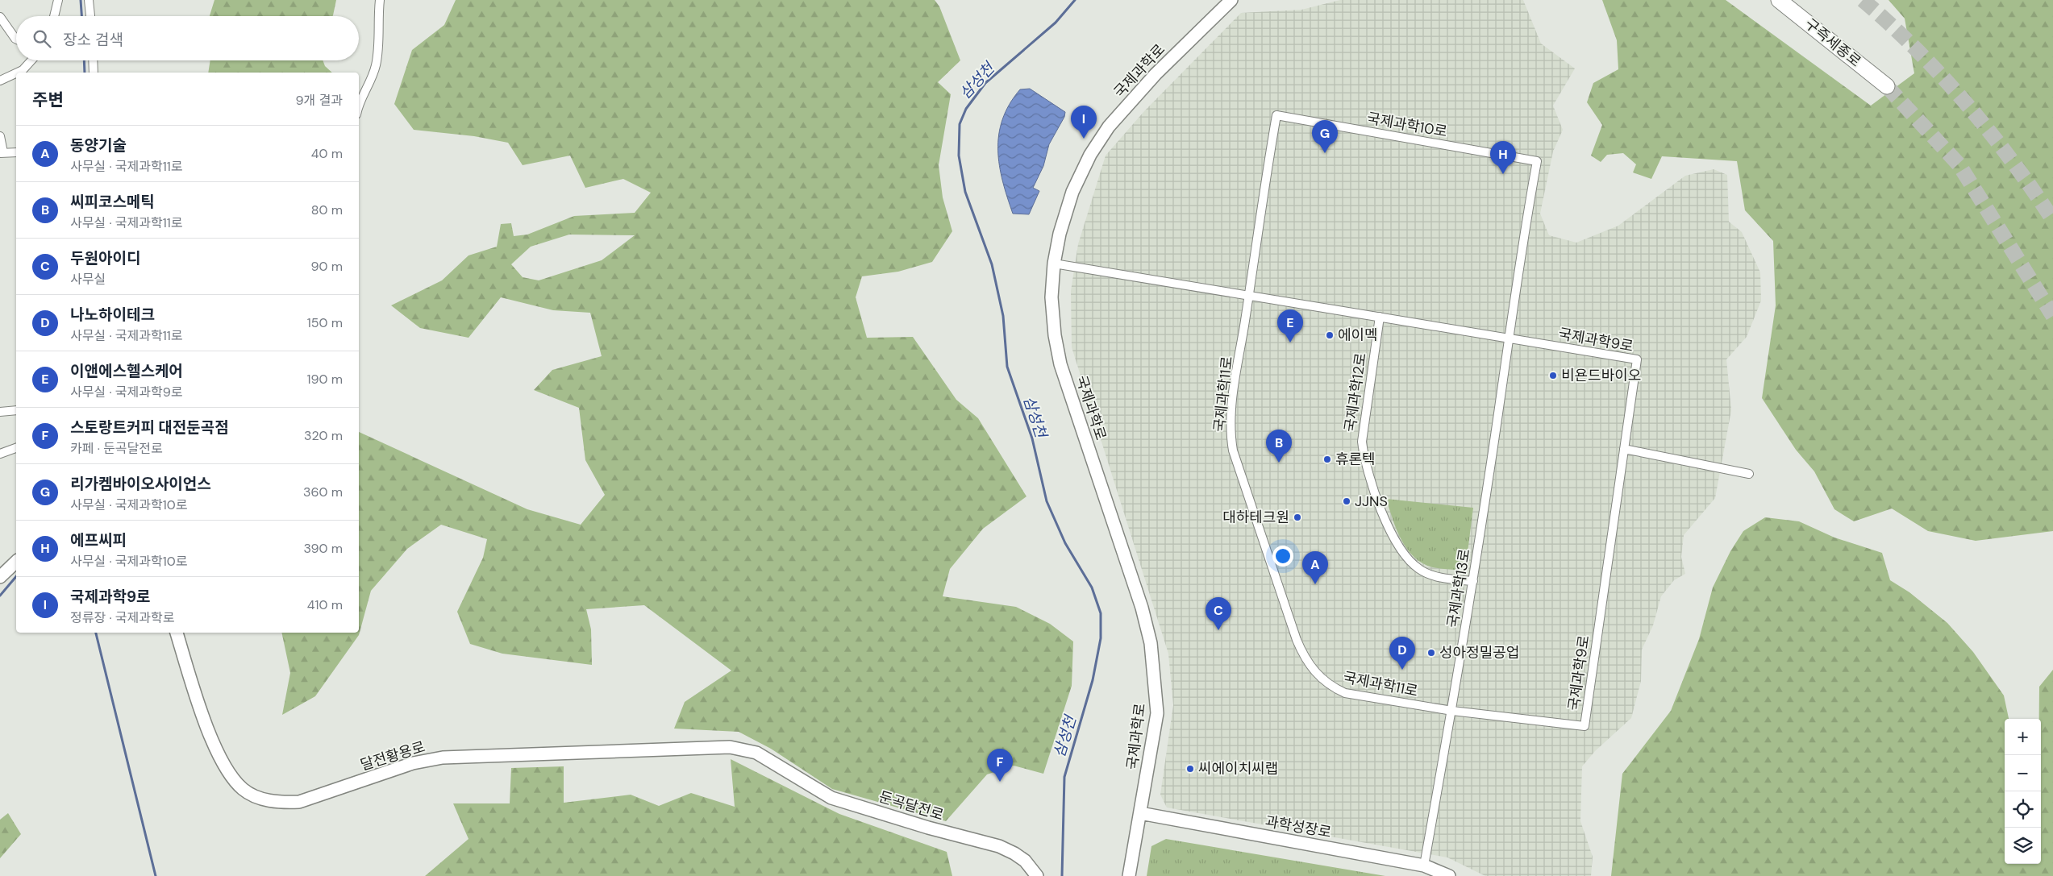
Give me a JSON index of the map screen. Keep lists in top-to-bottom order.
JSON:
{
  "streets": {
    "highway": ["구즉세종로"],
    "street": [
      "국제과학로",
      "국제과학10로",
      "국제과학9로",
      "국제과학12로",
      "국제과학11로",
      "국제과학13로",
      "달전황용로",
      "둔곡달전로",
      "과학성장로"
    ]
  },
  "crossings": [
    ["국제과학로", "국제과학9로"],
    ["국제과학로", "과학성장로"],
    ["국제과학10로", "국제과학9로"],
    ["국제과학10로", "국제과학11로"],
    ["국제과학10로", "국제과학13로"],
    ["국제과학9로", "국제과학12로"],
    ["국제과학9로", "국제과학11로"],
    ["국제과학9로", "국제과학13로"],
    ["국제과학12로", "국제과학13로"],
    ["국제과학11로", "국제과학13로"],
    ["국제과학13로", "과학성장로"],
    ["달전황용로", "둔곡달전로"]
  ],
  "water": ["삼성천"],
  "places": [
    "에이멕",
    "비욘드바이오",
    "휴론텍",
    "JJNS",
    "대하테크원",
    "성아정밀공업",
    "씨에이치씨랩"
  ],
  "page": {
    "search": "장소 검색",
    "heading": ["주변", "9개 결과"],
    "pins": [
      "I",
      "G",
      "H",
      "E",
      "B",
      "A",
      "C",
      "D",
      "F"
    ],
    "list": [
      {
        "mark": "A",
        "name": "동양기술",
        "note": "사무실 · 국제과학11로",
        "value": "40 m"
      },
      {
        "mark": "B",
        "name": "씨피코스메틱",
        "note": "사무실 · 국제과학11로",
        "value": "80 m"
      },
      {
        "mark": "C",
        "name": "두원아이디",
        "note": "사무실",
        "value": "90 m"
      },
      {
        "mark": "D",
        "name": "나노하이테크",
        "note": "사무실 · 국제과학11로",
        "value": "150 m"
      },
      {
        "mark": "E",
        "name": "이앤에스헬스케어",
        "note": "사무실 · 국제과학9로",
        "value": "190 m"
      },
      {
        "mark": "F",
        "name": "스토랑트커피 대전둔곡점",
        "note": "카페 · 둔곡달전로",
        "value": "320 m"
      },
      {
        "mark": "G",
        "name": "리가켐바이오사이언스",
        "note": "사무실 · 국제과학10로",
        "value": "360 m"
      },
      {
        "mark": "H",
        "name": "에프씨피",
        "note": "사무실 · 국제과학10로",
        "value": "390 m"
      },
      {
        "mark": "I",
        "name": "국제과학9로",
        "note": "정류장 · 국제과학로",
        "value": "410 m"
      }
    ],
    "map_buttons": ["+", "−"]
  }
}
